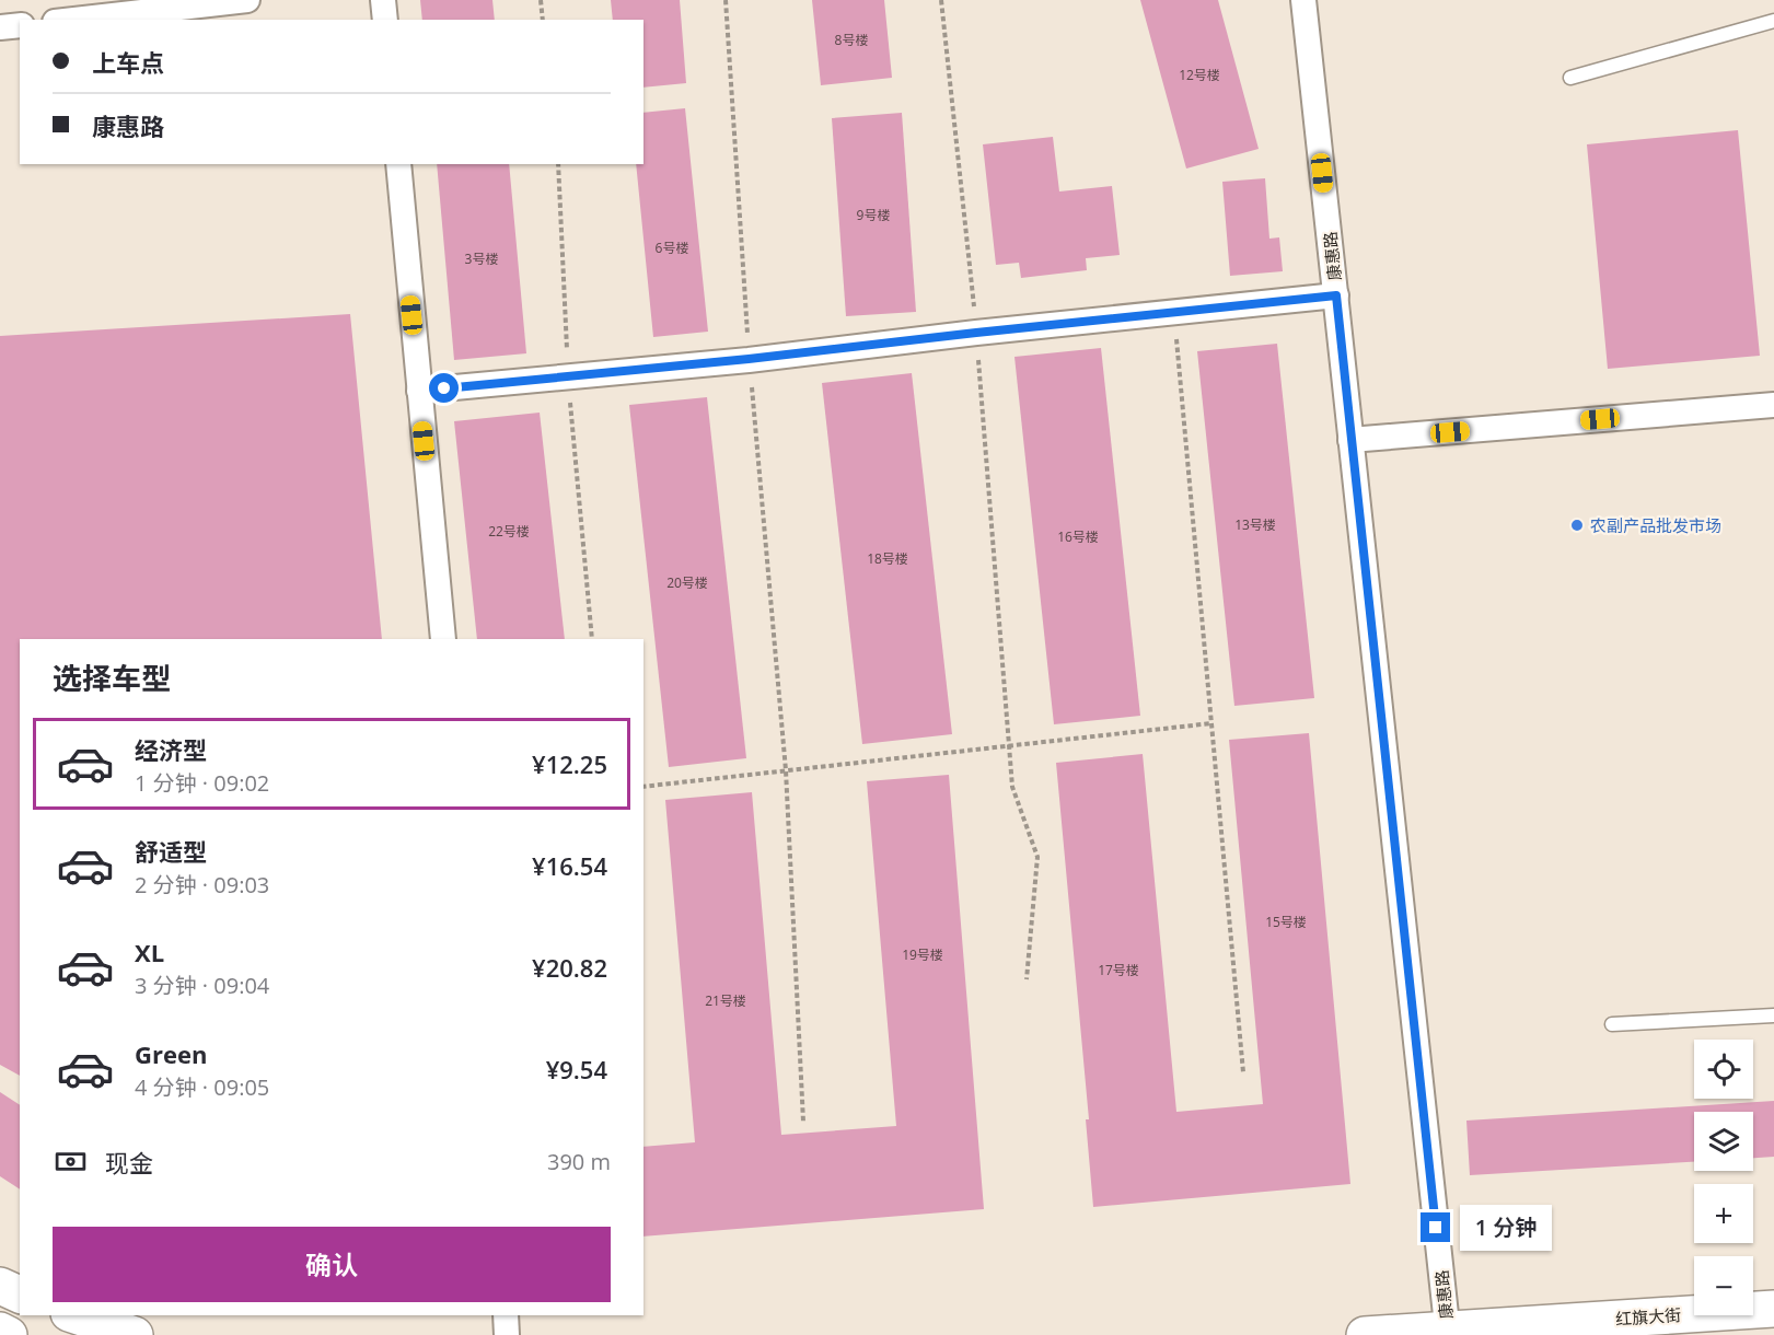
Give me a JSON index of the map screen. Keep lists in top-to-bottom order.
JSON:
{
  "streets": {
    "main road": ["红旗大街"],
    "street": ["康惠路"]
  },
  "crossings": [
    ["康惠路", "红旗大街"]
  ],
  "places": ["农副产品批发市场"],
  "house_numbers": [
    "8号楼",
    "12号楼",
    "9号楼",
    "6号楼",
    "3号楼",
    "13号楼",
    "22号楼",
    "16号楼",
    "18号楼",
    "20号楼",
    "15号楼",
    "19号楼",
    "17号楼",
    "21号楼"
  ],
  "page": {
    "banner": ["上车点", "康惠路"],
    "heading": "选择车型",
    "list": [
      {
        "name": "经济型",
        "note": "1 分钟 · 09:02",
        "value": "¥12.25"
      },
      {
        "name": "舒适型",
        "note": "2 分钟 · 09:03",
        "value": "¥16.54"
      },
      {
        "name": "XL",
        "note": "3 分钟 · 09:04",
        "value": "¥20.82"
      },
      {
        "name": "Green",
        "note": "4 分钟 · 09:05",
        "value": "¥9.54"
      }
    ],
    "map_buttons": ["+", "−"],
    "pay": ["现金", "390 m"],
    "bubble": "1 分钟",
    "buttons": "确认"
  }
}
